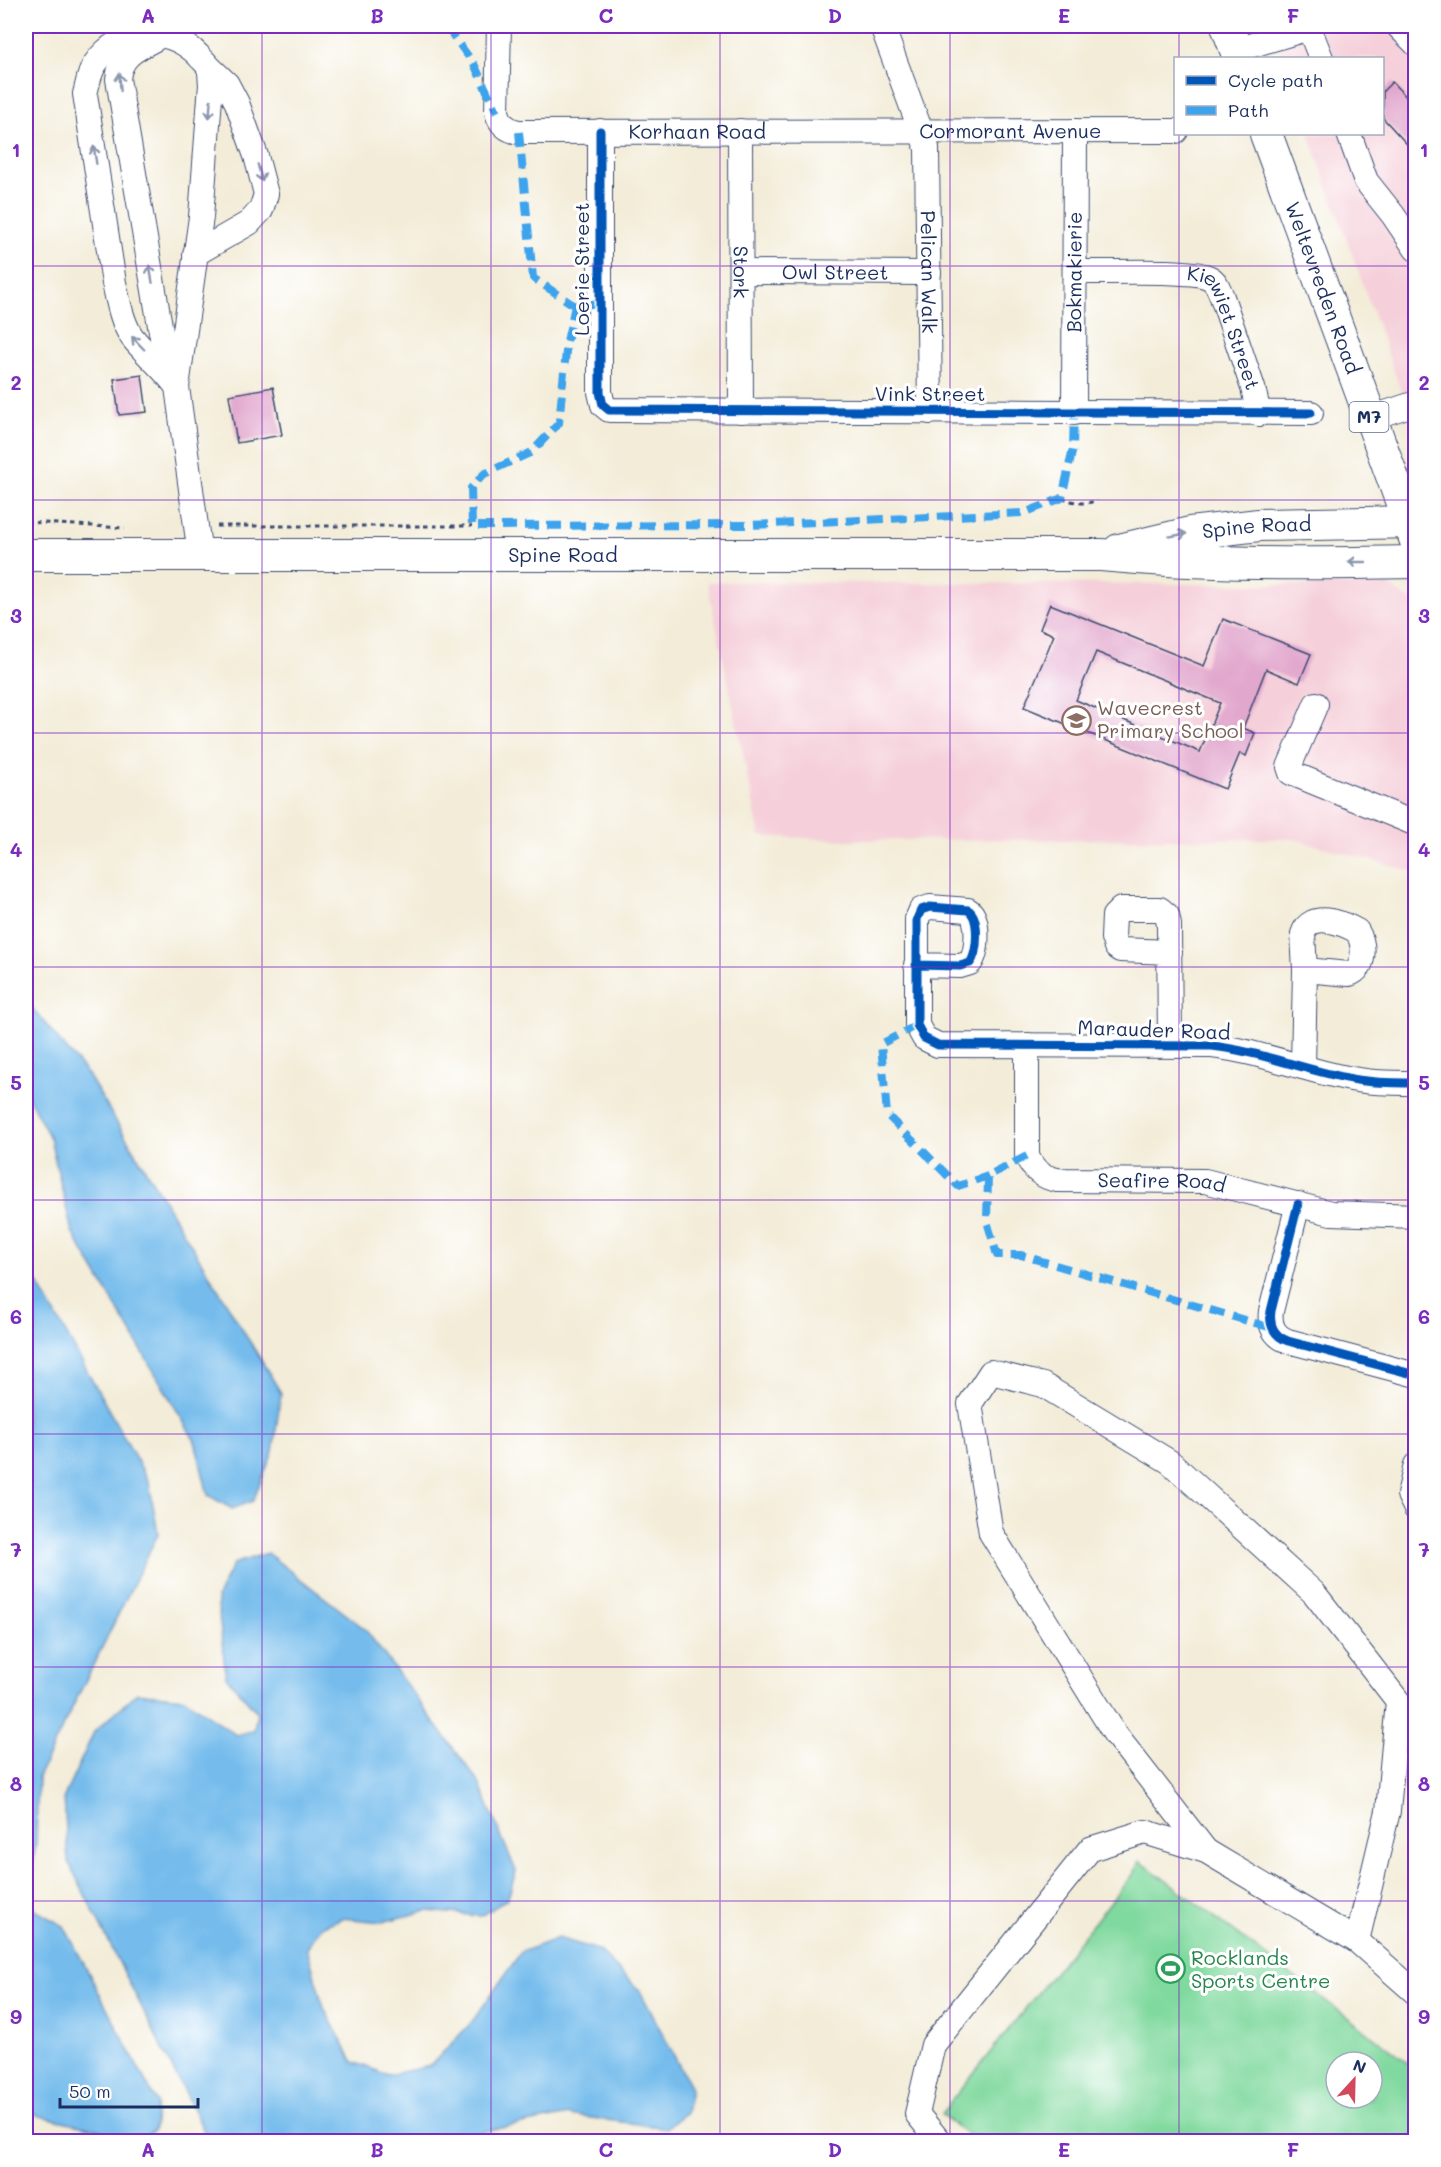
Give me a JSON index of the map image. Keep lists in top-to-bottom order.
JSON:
{
  "streets": {
    "main road": ["Weltevreden Road", "M7", "Spine Road"],
    "street": [
      "Cormorant Avenue",
      "Korhaan Road",
      "Loerie Street",
      "Stork",
      "Pelican Walk",
      "Owl Street",
      "Bokmakierie",
      "Kiewiet Street",
      "Vink Street",
      "Marauder Road",
      "Seafire Road"
    ]
  },
  "crossings": [
    ["Cormorant Avenue", "Korhaan Road"],
    ["Cormorant Avenue", "Pelican Walk"],
    ["Cormorant Avenue", "Bokmakierie"],
    ["Korhaan Road", "Loerie Street"],
    ["Korhaan Road", "Stork"],
    ["Korhaan Road", "Pelican Walk"],
    ["Loerie Street", "Vink Street"],
    ["Stork", "Owl Street"],
    ["Stork", "Vink Street"],
    ["Pelican Walk", "Owl Street"],
    ["Pelican Walk", "Vink Street"],
    ["Bokmakierie", "Kiewiet Street"],
    ["Bokmakierie", "Vink Street"],
    ["Weltevreden Road", "Spine Road"],
    ["Kiewiet Street", "Vink Street"],
    ["Marauder Road", "Seafire Road"]
  ],
  "places": {
    "school or university": ["Wavecrest Primary School"],
    "sports": ["Rocklands Sports Centre"]
  },
  "legend": ["Cycle path", "Path"],
  "scale_bar": "50 m",
  "north": "top",
  "grid": {
    "columns": [
      "A",
      "B",
      "C",
      "D",
      "E",
      "F"
    ],
    "rows": [
      "1",
      "2",
      "3",
      "4",
      "5",
      "6",
      "7",
      "8",
      "9"
    ]
  }
}
